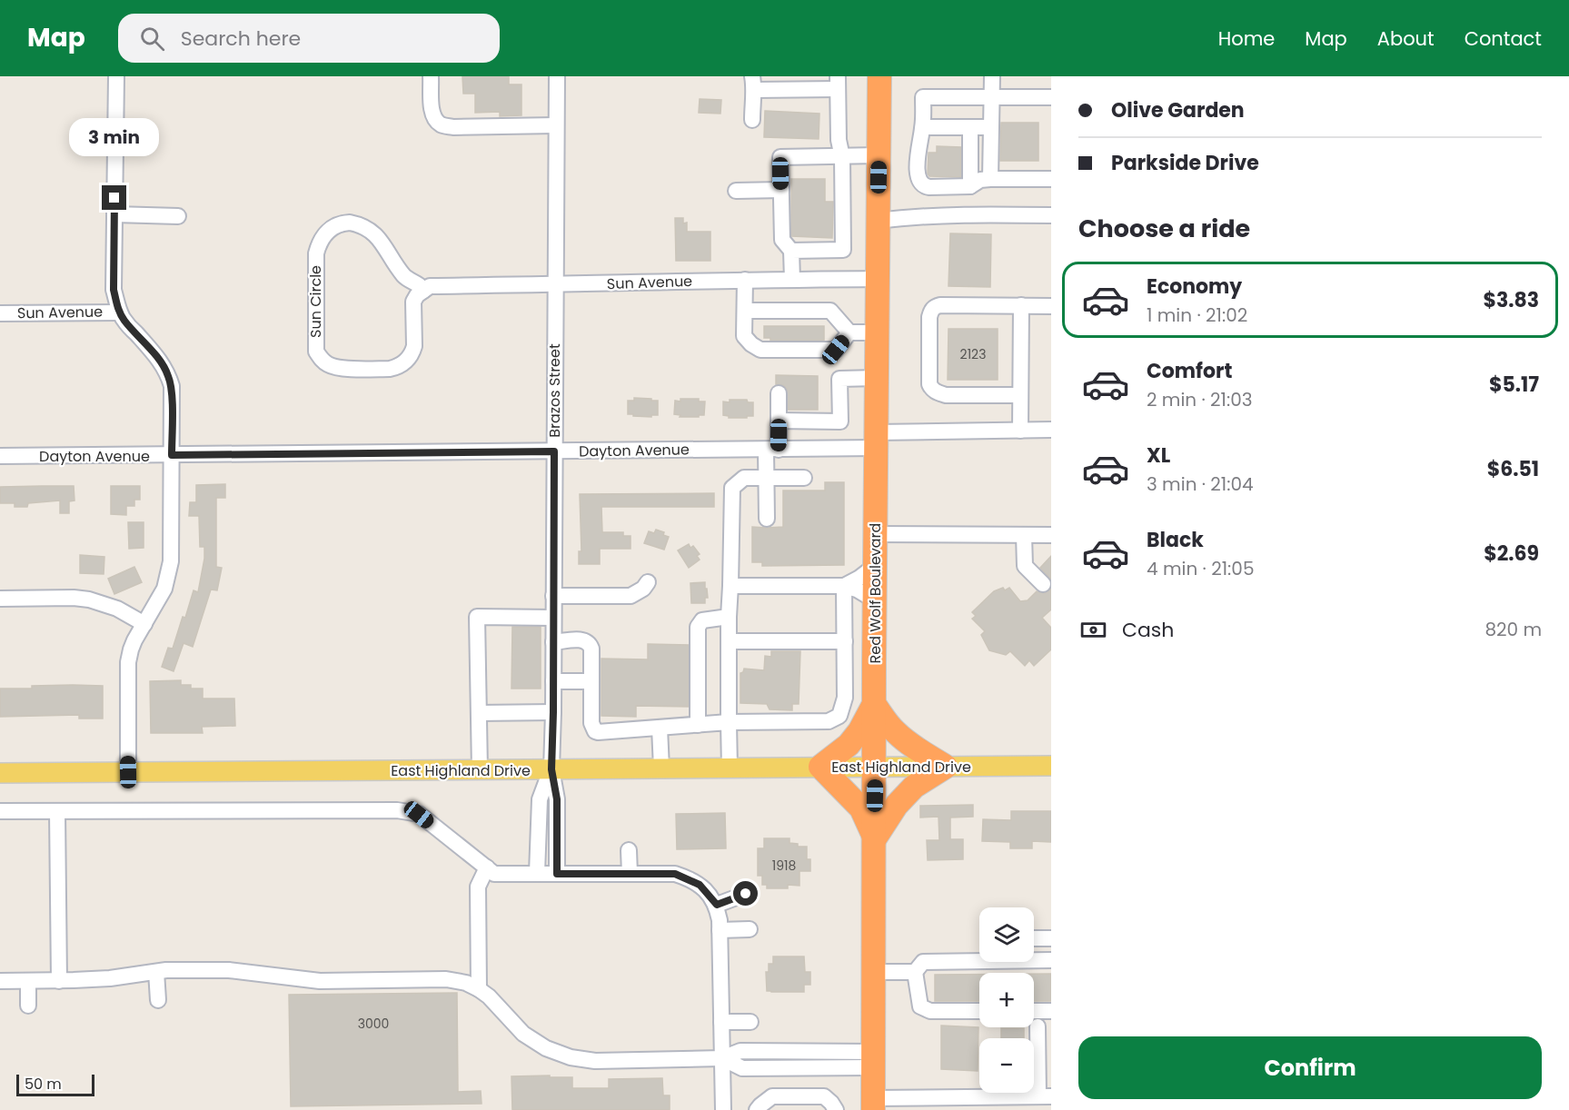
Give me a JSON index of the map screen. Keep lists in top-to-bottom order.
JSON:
{
  "streets": {
    "highway": ["Red Wolf Boulevard"],
    "main road": ["East Highland Drive"],
    "street": [
      "Sun Avenue",
      "Sun Circle",
      "Brazos Street",
      "Dayton Avenue"
    ]
  },
  "crossings": [
    ["Sun Avenue", "Sun Circle"],
    ["Sun Avenue", "Brazos Street"],
    ["Sun Avenue", "Red Wolf Boulevard"],
    ["Brazos Street", "Dayton Avenue"],
    ["Brazos Street", "East Highland Drive"],
    ["Dayton Avenue", "Red Wolf Boulevard"],
    ["Red Wolf Boulevard", "East Highland Drive"]
  ],
  "house_numbers": ["2123", "1918", "3000"],
  "scale_bar": "50 m",
  "page": {
    "header": "Map",
    "search": "Search here",
    "nav": [
      "Home",
      "Map",
      "About",
      "Contact"
    ],
    "banner": ["Olive Garden", "Parkside Drive"],
    "bubble": "3 min",
    "heading": "Choose a ride",
    "list": [
      {
        "name": "Economy",
        "note": "1 min · 21:02",
        "value": "$3.83"
      },
      {
        "name": "Comfort",
        "note": "2 min · 21:03",
        "value": "$5.17"
      },
      {
        "name": "XL",
        "note": "3 min · 21:04",
        "value": "$6.51"
      },
      {
        "name": "Black",
        "note": "4 min · 21:05",
        "value": "$2.69"
      }
    ],
    "pay": ["Cash", "820 m"],
    "map_buttons": ["+", "−"],
    "buttons": "Confirm",
    "scale": "50 m"
  }
}
